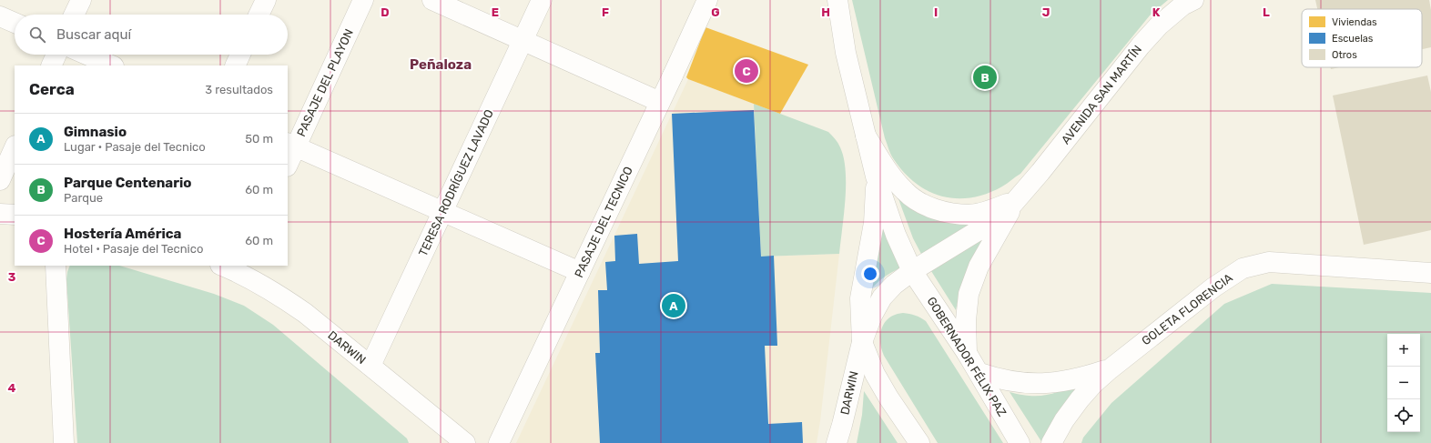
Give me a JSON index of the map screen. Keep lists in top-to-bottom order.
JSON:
{
  "streets": {
    "street": [
      "PASAJE DEL PLAYON",
      "AVENIDA SAN MARTÍN",
      "TERESA RODRÍGUEZ LAVADO",
      "PASAJE DEL TECNICO",
      "GOLETA FLORENCIA",
      "DARWIN",
      "GOBERNADOR FÉLIX PAZ"
    ]
  },
  "crossings": [
    ["AVENIDA SAN MARTÍN", "GOBERNADOR FÉLIX PAZ"],
    ["TERESA RODRÍGUEZ LAVADO", "DARWIN"],
    ["DARWIN", "GOBERNADOR FÉLIX PAZ"]
  ],
  "districts": ["Peñaloza"],
  "legend": ["Viviendas", "Escuelas", "Otros"],
  "page": {
    "search": "Buscar aquí",
    "pins": ["C", "B", "A"],
    "heading": ["Cerca", "3 resultados"],
    "list": [
      {
        "mark": "A",
        "name": "Gimnasio",
        "note": "Lugar · Pasaje del Tecnico",
        "value": "50 m"
      },
      {
        "mark": "B",
        "name": "Parque Centenario",
        "note": "Parque",
        "value": "60 m"
      },
      {
        "mark": "C",
        "name": "Hostería América",
        "note": "Hotel · Pasaje del Tecnico",
        "value": "60 m"
      }
    ],
    "map_buttons": ["+", "−"]
  },
  "grid": {
    "columns": [
      "D",
      "E",
      "F",
      "G",
      "H",
      "I",
      "J",
      "K",
      "L"
    ],
    "rows": ["3", "4"]
  }
}
